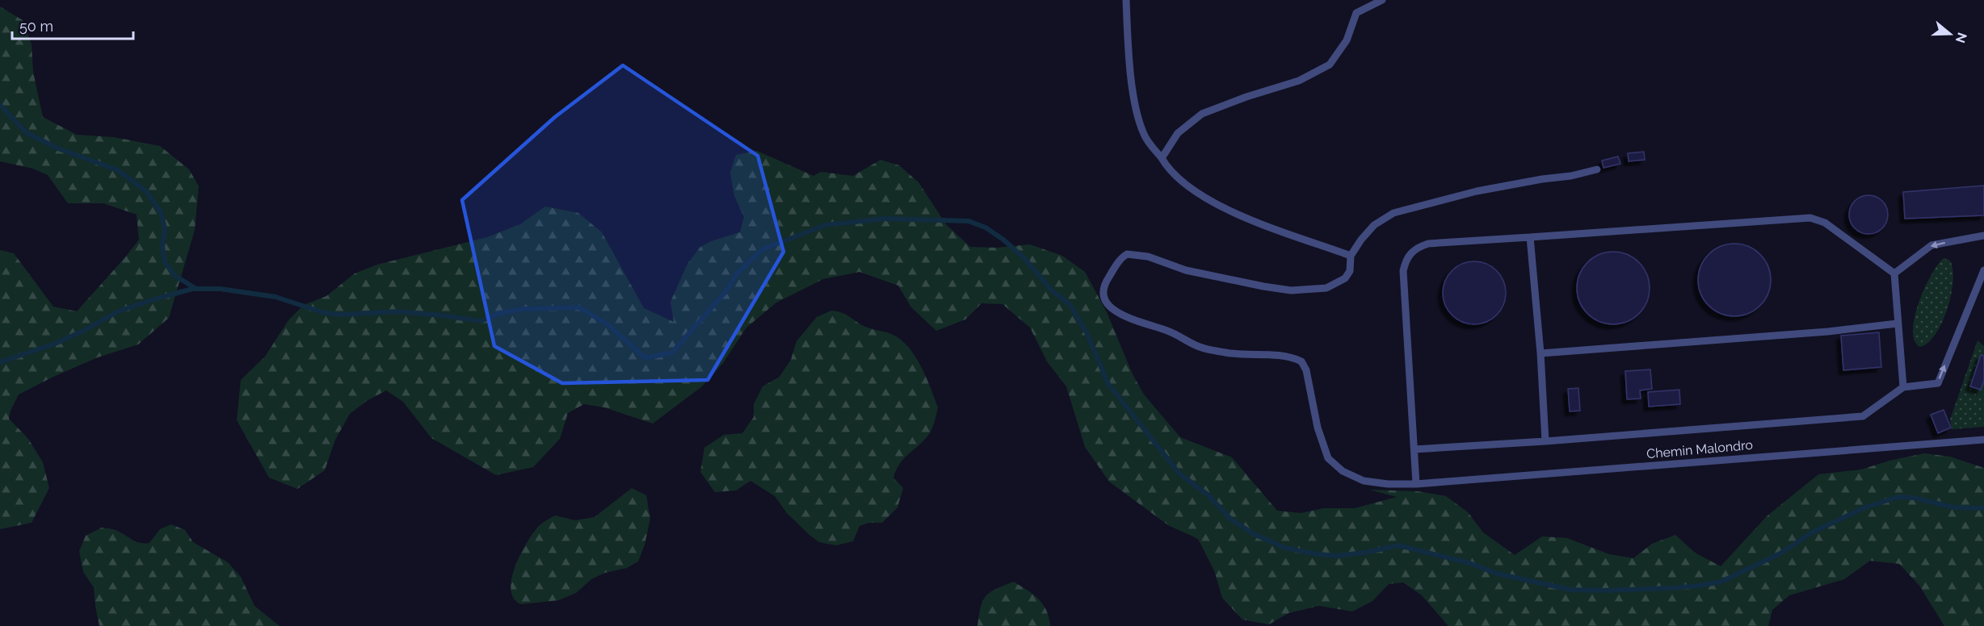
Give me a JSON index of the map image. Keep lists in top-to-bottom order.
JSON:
{
  "streets": {
    "lane": ["Chemin Malondro"]
  },
  "scale_bar": "50 m",
  "north": "right"
}
